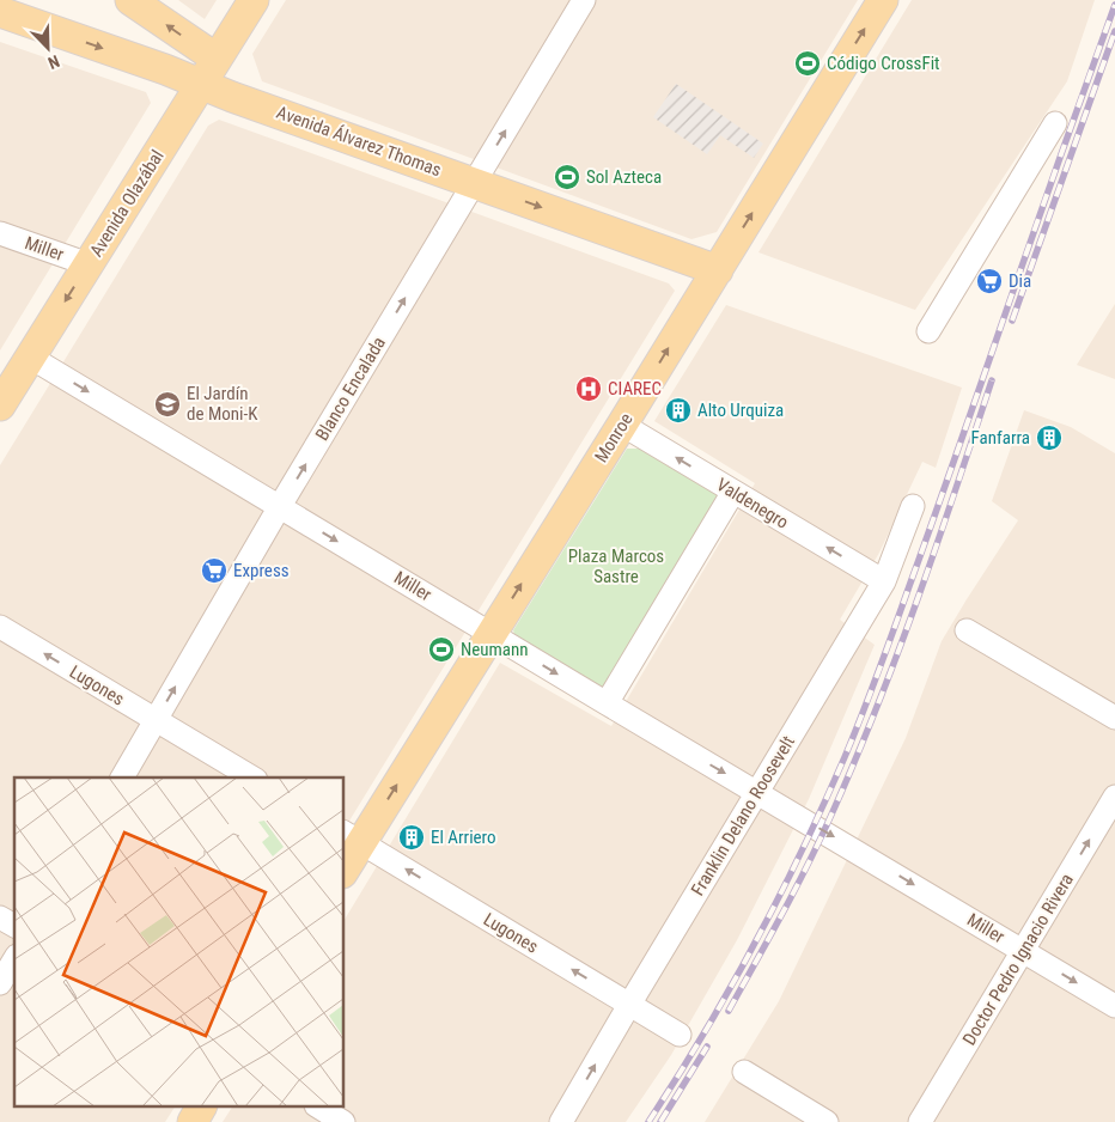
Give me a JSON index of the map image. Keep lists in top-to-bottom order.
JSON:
{
  "streets": {
    "main road": ["Avenida Álvarez Thomas", "Avenida Olazábal", "Monroe"],
    "street": [
      "Miller",
      "Blanco Encalada",
      "Valdenegro",
      "Lugones",
      "Franklin Delano Roosevelt",
      "Doctor Pedro Ignacio Rivera"
    ]
  },
  "crossings": [
    ["Avenida Álvarez Thomas", "Avenida Olazábal"],
    ["Avenida Álvarez Thomas", "Blanco Encalada"],
    ["Avenida Álvarez Thomas", "Monroe"],
    ["Avenida Olazábal", "Miller"],
    ["Miller", "Blanco Encalada"],
    ["Miller", "Monroe"],
    ["Miller", "Franklin Delano Roosevelt"],
    ["Miller", "Doctor Pedro Ignacio Rivera"],
    ["Blanco Encalada", "Lugones"],
    ["Monroe", "Valdenegro"],
    ["Monroe", "Lugones"],
    ["Valdenegro", "Franklin Delano Roosevelt"],
    ["Lugones", "Franklin Delano Roosevelt"]
  ],
  "one_way": [
    "Avenida Álvarez Thomas",
    "Miller",
    "Blanco Encalada",
    "Monroe",
    "Valdenegro",
    "Lugones",
    "Doctor Pedro Ignacio Rivera"
  ],
  "parks": ["Plaza Marcos Sastre"],
  "places": {
    "sports": ["Código CrossFit", "Sol Azteca", "Neumann"],
    "supermarket": ["Dia", "Express"],
    "hospital": ["CIAREC"],
    "school or university": ["El Jardín de Moni-K"],
    "building": ["Alto Urquiza", "Fanfarra", "El Arriero"]
  },
  "north": "bottom right"
}
